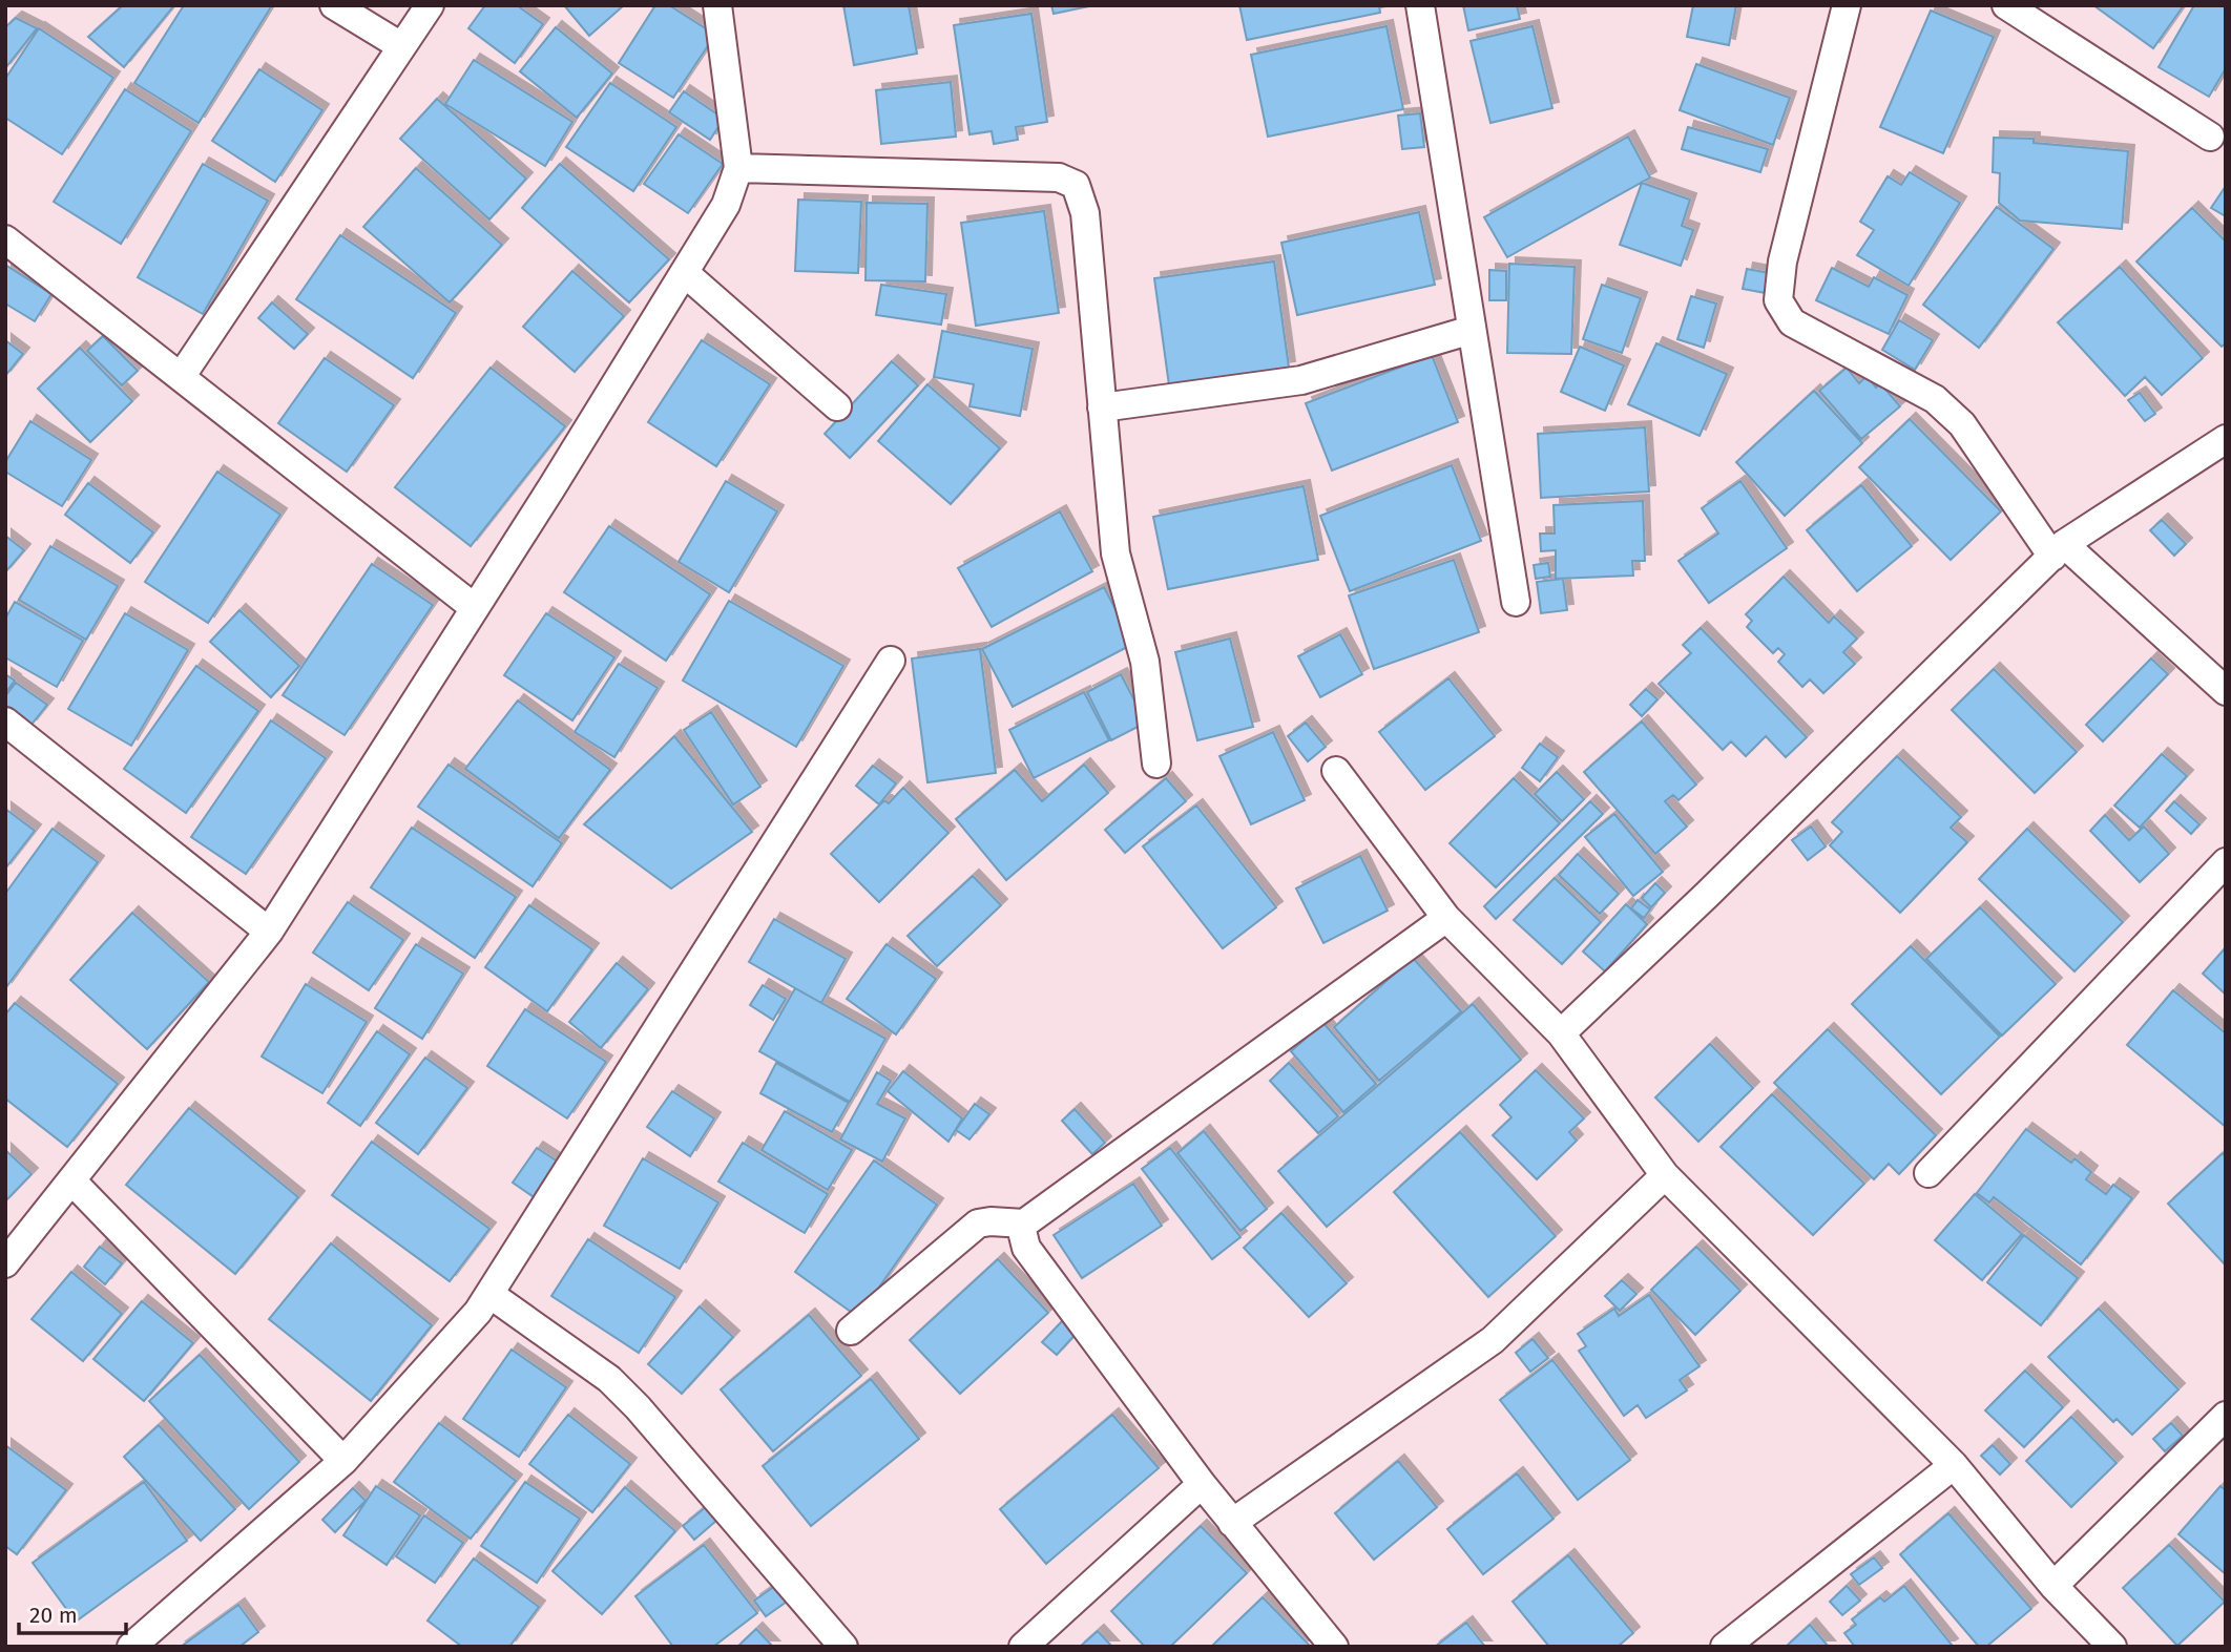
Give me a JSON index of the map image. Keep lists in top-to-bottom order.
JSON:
{
  "scale_bar": "20 m"
}
